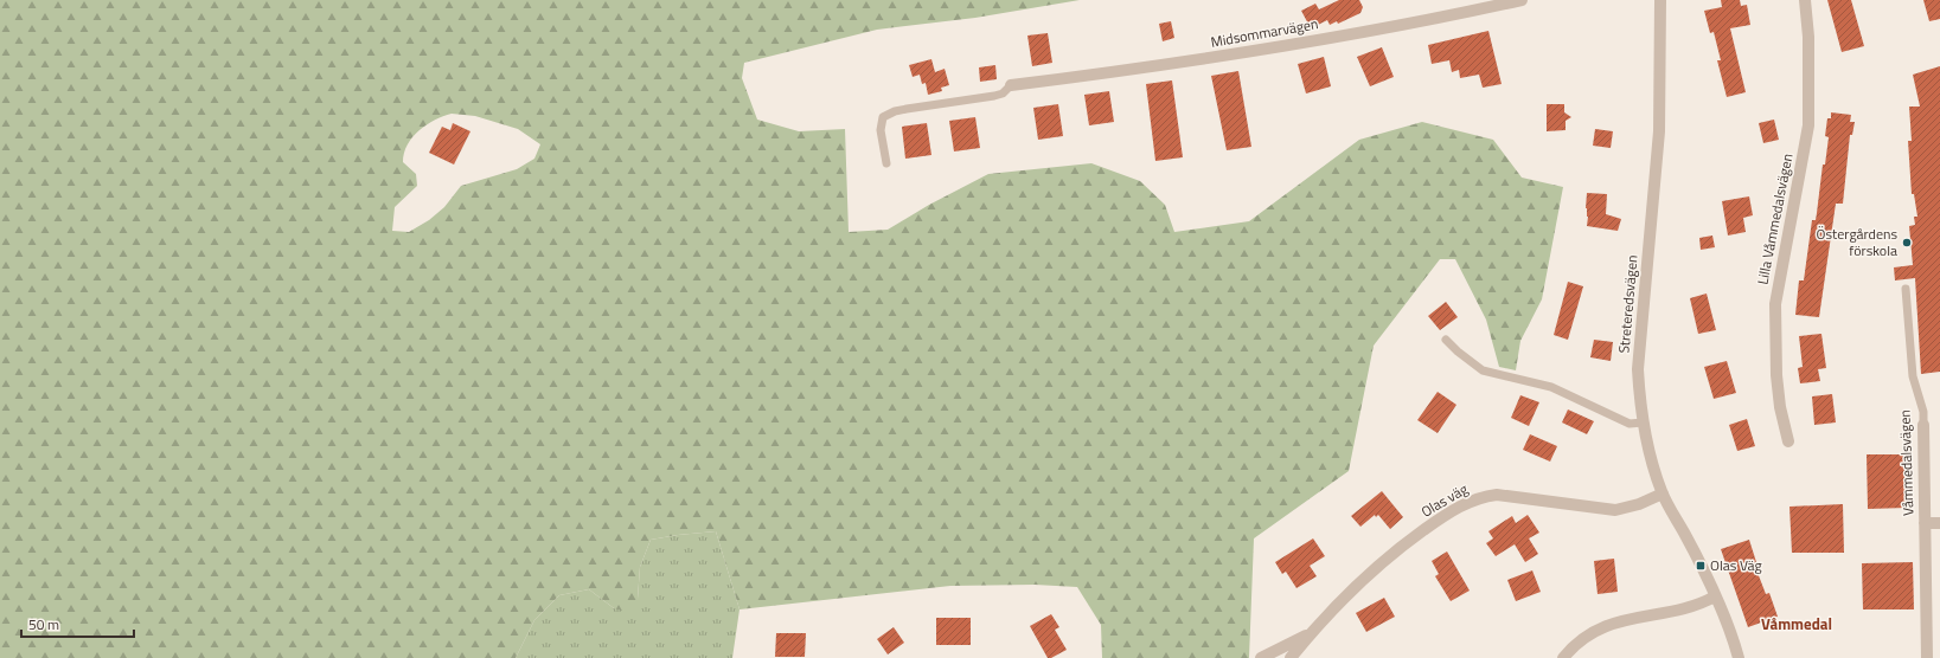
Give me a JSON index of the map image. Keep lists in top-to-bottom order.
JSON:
{
  "streets": {
    "street": [
      "Midsommarvägen",
      "Lilla Våmmedalsvägen",
      "Streteredsvägen",
      "Våmmedalsvägen",
      "Olas väg"
    ]
  },
  "crossings": [
    ["Streteredsvägen", "Olas väg"]
  ],
  "districts": ["Våmmedal"],
  "places": {
    "other": ["Östergårdens förskola"],
    "transit": ["Olas Väg"]
  },
  "scale_bar": "50 m"
}
